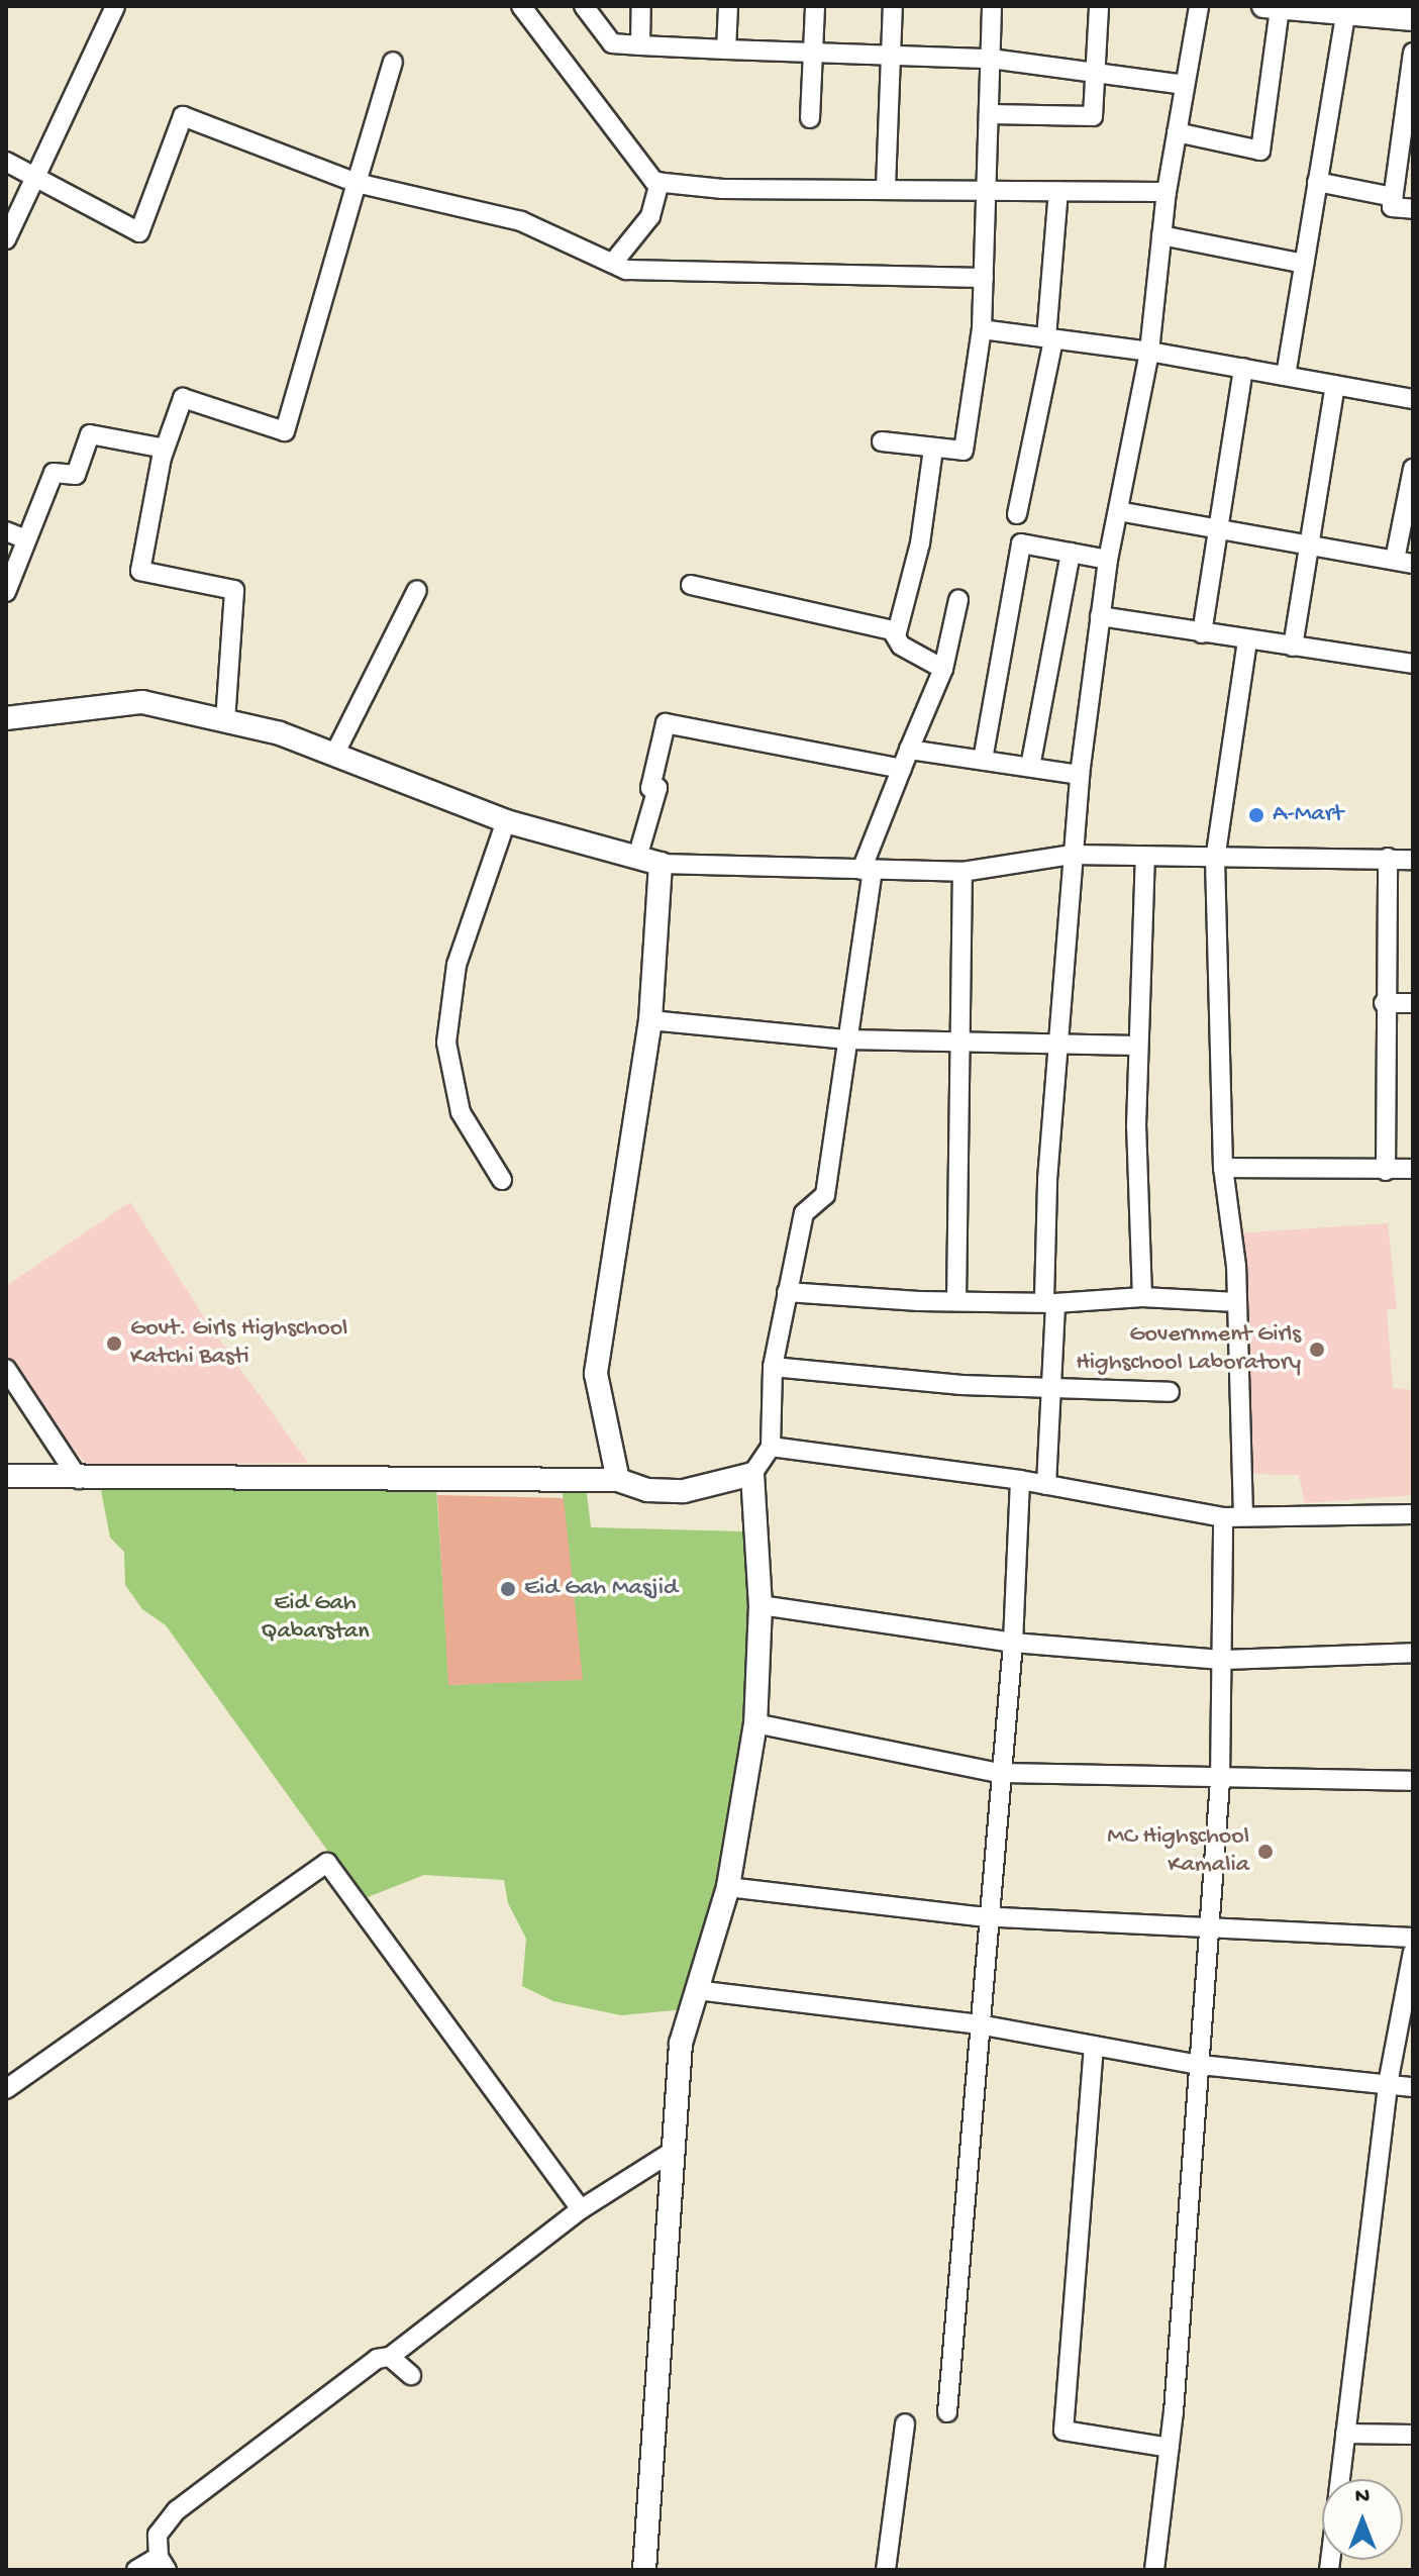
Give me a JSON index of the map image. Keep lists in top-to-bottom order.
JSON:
{
  "parks": ["Eid Gah Qabarstan"],
  "places": [
    "A-Mart",
    "Govt. Girls Highschool Katchi Basti",
    "Government Girls Highschool Laboratory",
    "Eid Gah Masjid",
    "MC Highschool Kamalia"
  ],
  "north": "top"
}
